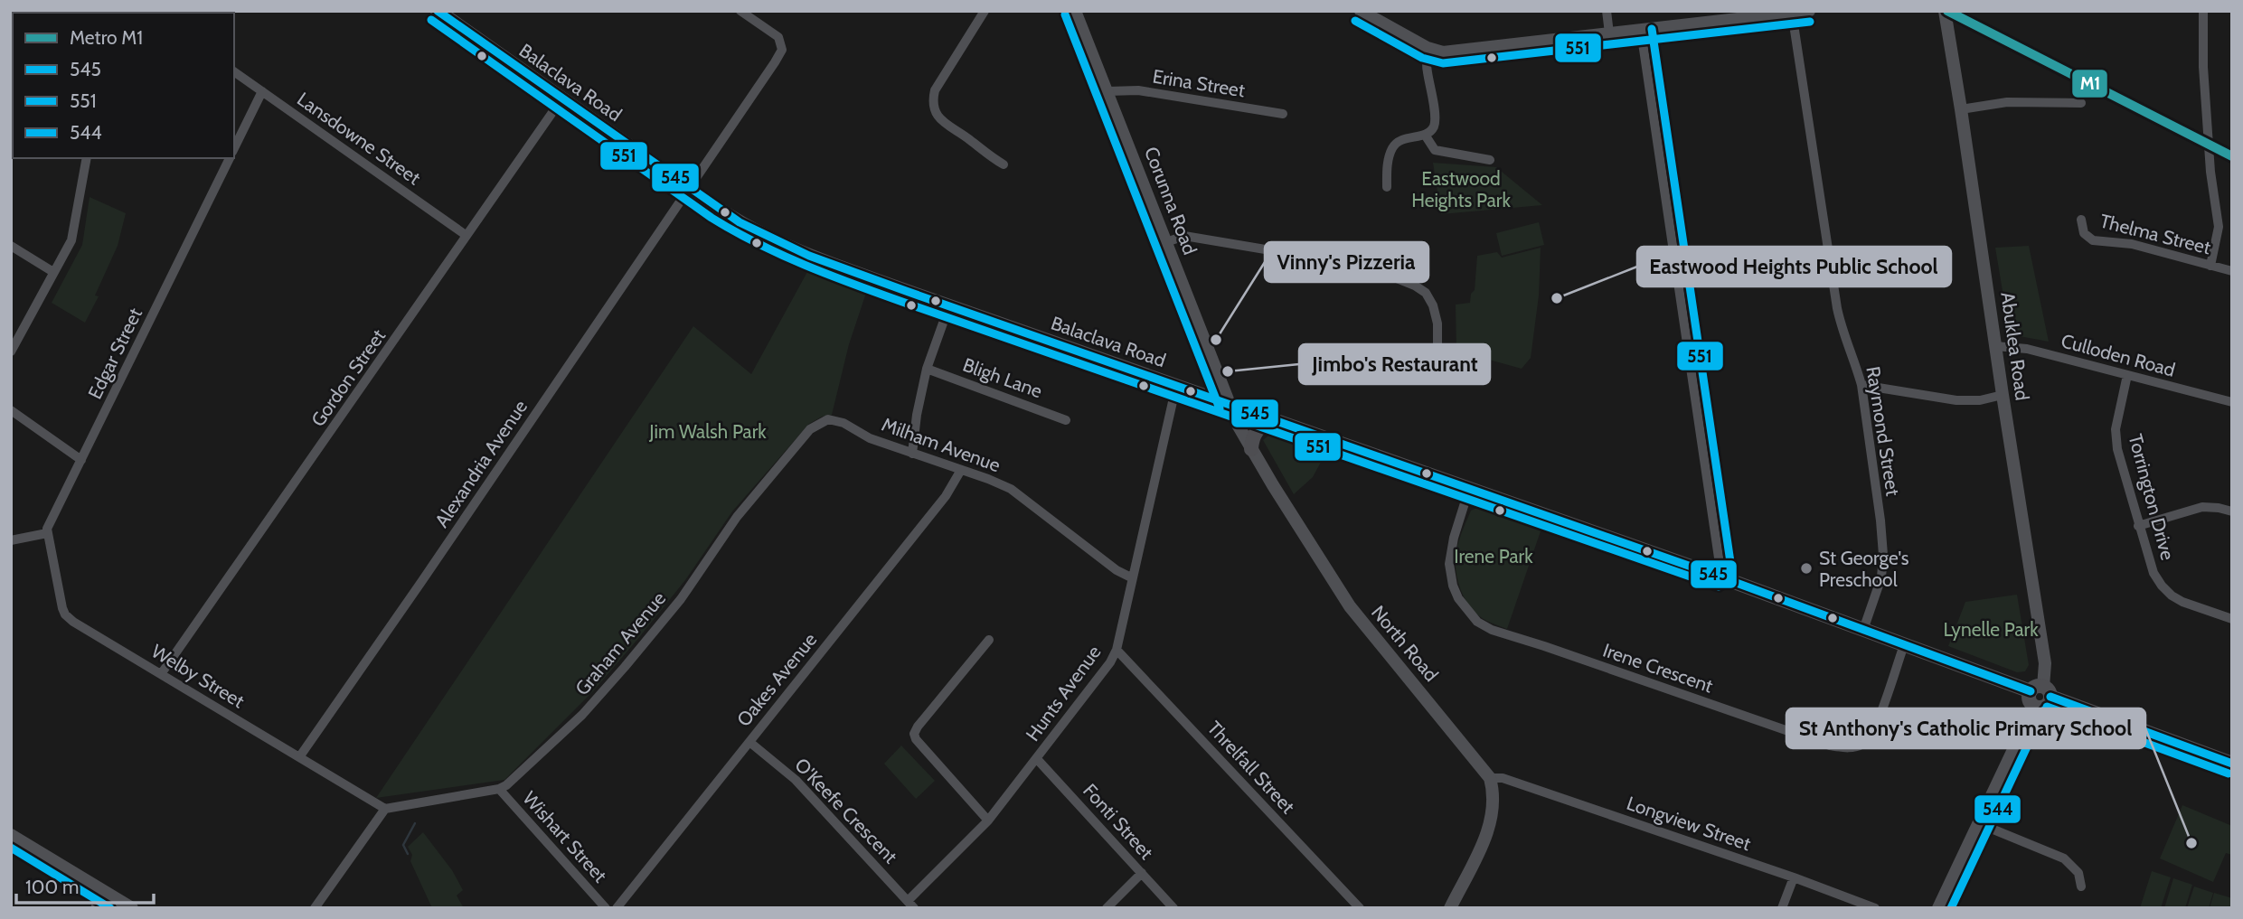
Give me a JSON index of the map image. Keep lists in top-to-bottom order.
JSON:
{
  "streets": {
    "main road": ["Balaclava Road"],
    "street": [
      "Erina Street",
      "Lansdowne Street",
      "Corunna Road",
      "Thelma Street",
      "Abuklea Road",
      "Edgar Street",
      "Culloden Road",
      "Gordon Street",
      "Bligh Lane",
      "Raymond Street",
      "Milham Avenue",
      "Alexandria Avenue",
      "Torrington Drive",
      "Graham Avenue",
      "North Road",
      "Irene Crescent",
      "Welby Street",
      "Oakes Avenue",
      "Hunts Avenue",
      "Threlfall Street",
      "O'Keefe Crescent",
      "Fonti Street",
      "Longview Street",
      "Wishart Street"
    ]
  },
  "crossings": [
    ["Balaclava Road", "Corunna Road"],
    ["Balaclava Road", "Abuklea Road"],
    ["Balaclava Road", "Gordon Street"],
    ["Balaclava Road", "Raymond Street"],
    ["Balaclava Road", "Alexandria Avenue"],
    ["Balaclava Road", "North Road"],
    ["Balaclava Road", "Irene Crescent"],
    ["Balaclava Road", "Hunts Avenue"],
    ["Erina Street", "Corunna Road"],
    ["Lansdowne Street", "Gordon Street"],
    ["Corunna Road", "North Road"],
    ["Abuklea Road", "Culloden Road"],
    ["Edgar Street", "Welby Street"],
    ["Culloden Road", "Torrington Drive"],
    ["Gordon Street", "Welby Street"],
    ["Milham Avenue", "Graham Avenue"],
    ["Milham Avenue", "Oakes Avenue"],
    ["Milham Avenue", "Hunts Avenue"],
    ["Alexandria Avenue", "Welby Street"],
    ["Graham Avenue", "Welby Street"],
    ["Graham Avenue", "Wishart Street"],
    ["North Road", "Longview Street"],
    ["Oakes Avenue", "O'Keefe Crescent"],
    ["Hunts Avenue", "Threlfall Street"],
    ["Hunts Avenue", "O'Keefe Crescent"],
    ["Hunts Avenue", "Fonti Street"]
  ],
  "parks": [
    "Eastwood Heights Park",
    "Jim Walsh Park",
    "Irene Park",
    "Lynelle Park"
  ],
  "places": [
    "Eastwood Heights Public School",
    "Vinny's Pizzeria",
    "Jimbo's Restaurant",
    "St George's Preschool",
    "St Anthony's Catholic Primary School"
  ],
  "lines": [
    "metro line M1",
    "transit line 545",
    "transit line 551",
    "transit line 544"
  ],
  "legend": [
    "Metro M1",
    "545",
    "551",
    "544"
  ],
  "scale_bar": "100 m"
}
